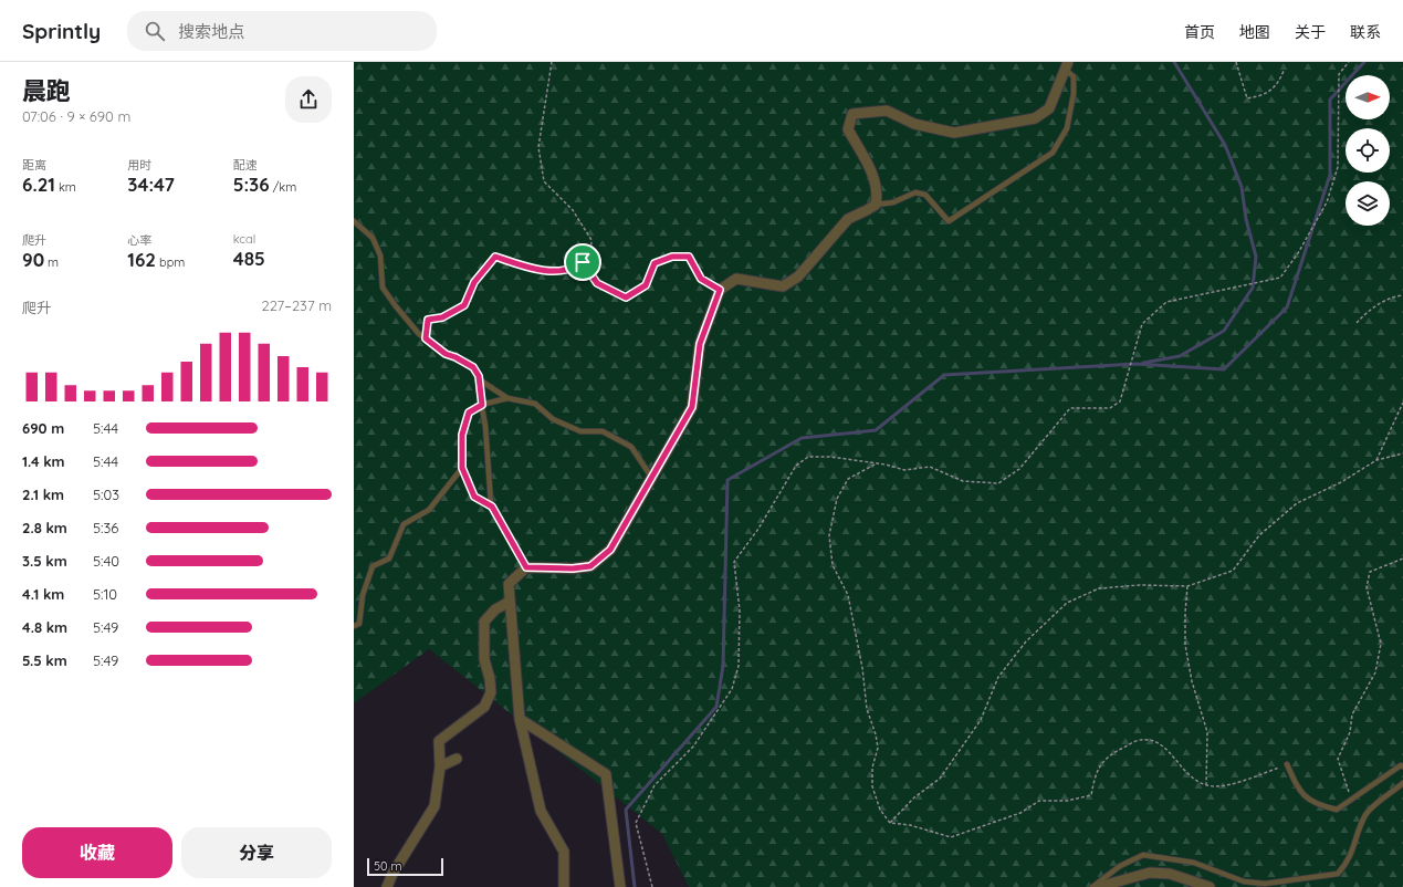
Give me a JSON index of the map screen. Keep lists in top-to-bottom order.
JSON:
{
  "scale_bar": "50 m",
  "north": "right",
  "page": {
    "header": "Sprintly",
    "search": "搜索地点",
    "nav": [
      "首页",
      "地图",
      "关于",
      "联系"
    ],
    "heading": ["晨跑", "07:06 · 9 × 690 m"],
    "stats": [
      ["距离", "6.21 km"],
      ["用时", "34:47"],
      ["配速", "5:36 /km"],
      ["爬升", "90 m"],
      ["心率", "162 bpm"],
      ["kcal", "485"]
    ],
    "chart": ["爬升", "227–237 m"],
    "list": [
      {
        "name": "690 m",
        "note": "5:44"
      },
      {
        "name": "1.4 km",
        "note": "5:44"
      },
      {
        "name": "2.1 km",
        "note": "5:03"
      },
      {
        "name": "2.8 km",
        "note": "5:36"
      },
      {
        "name": "3.5 km",
        "note": "5:40"
      },
      {
        "name": "4.1 km",
        "note": "5:10"
      },
      {
        "name": "4.8 km",
        "note": "5:49"
      },
      {
        "name": "5.5 km",
        "note": "5:49"
      }
    ],
    "buttons": ["收藏", "分享"],
    "scale": "50 m"
  }
}
